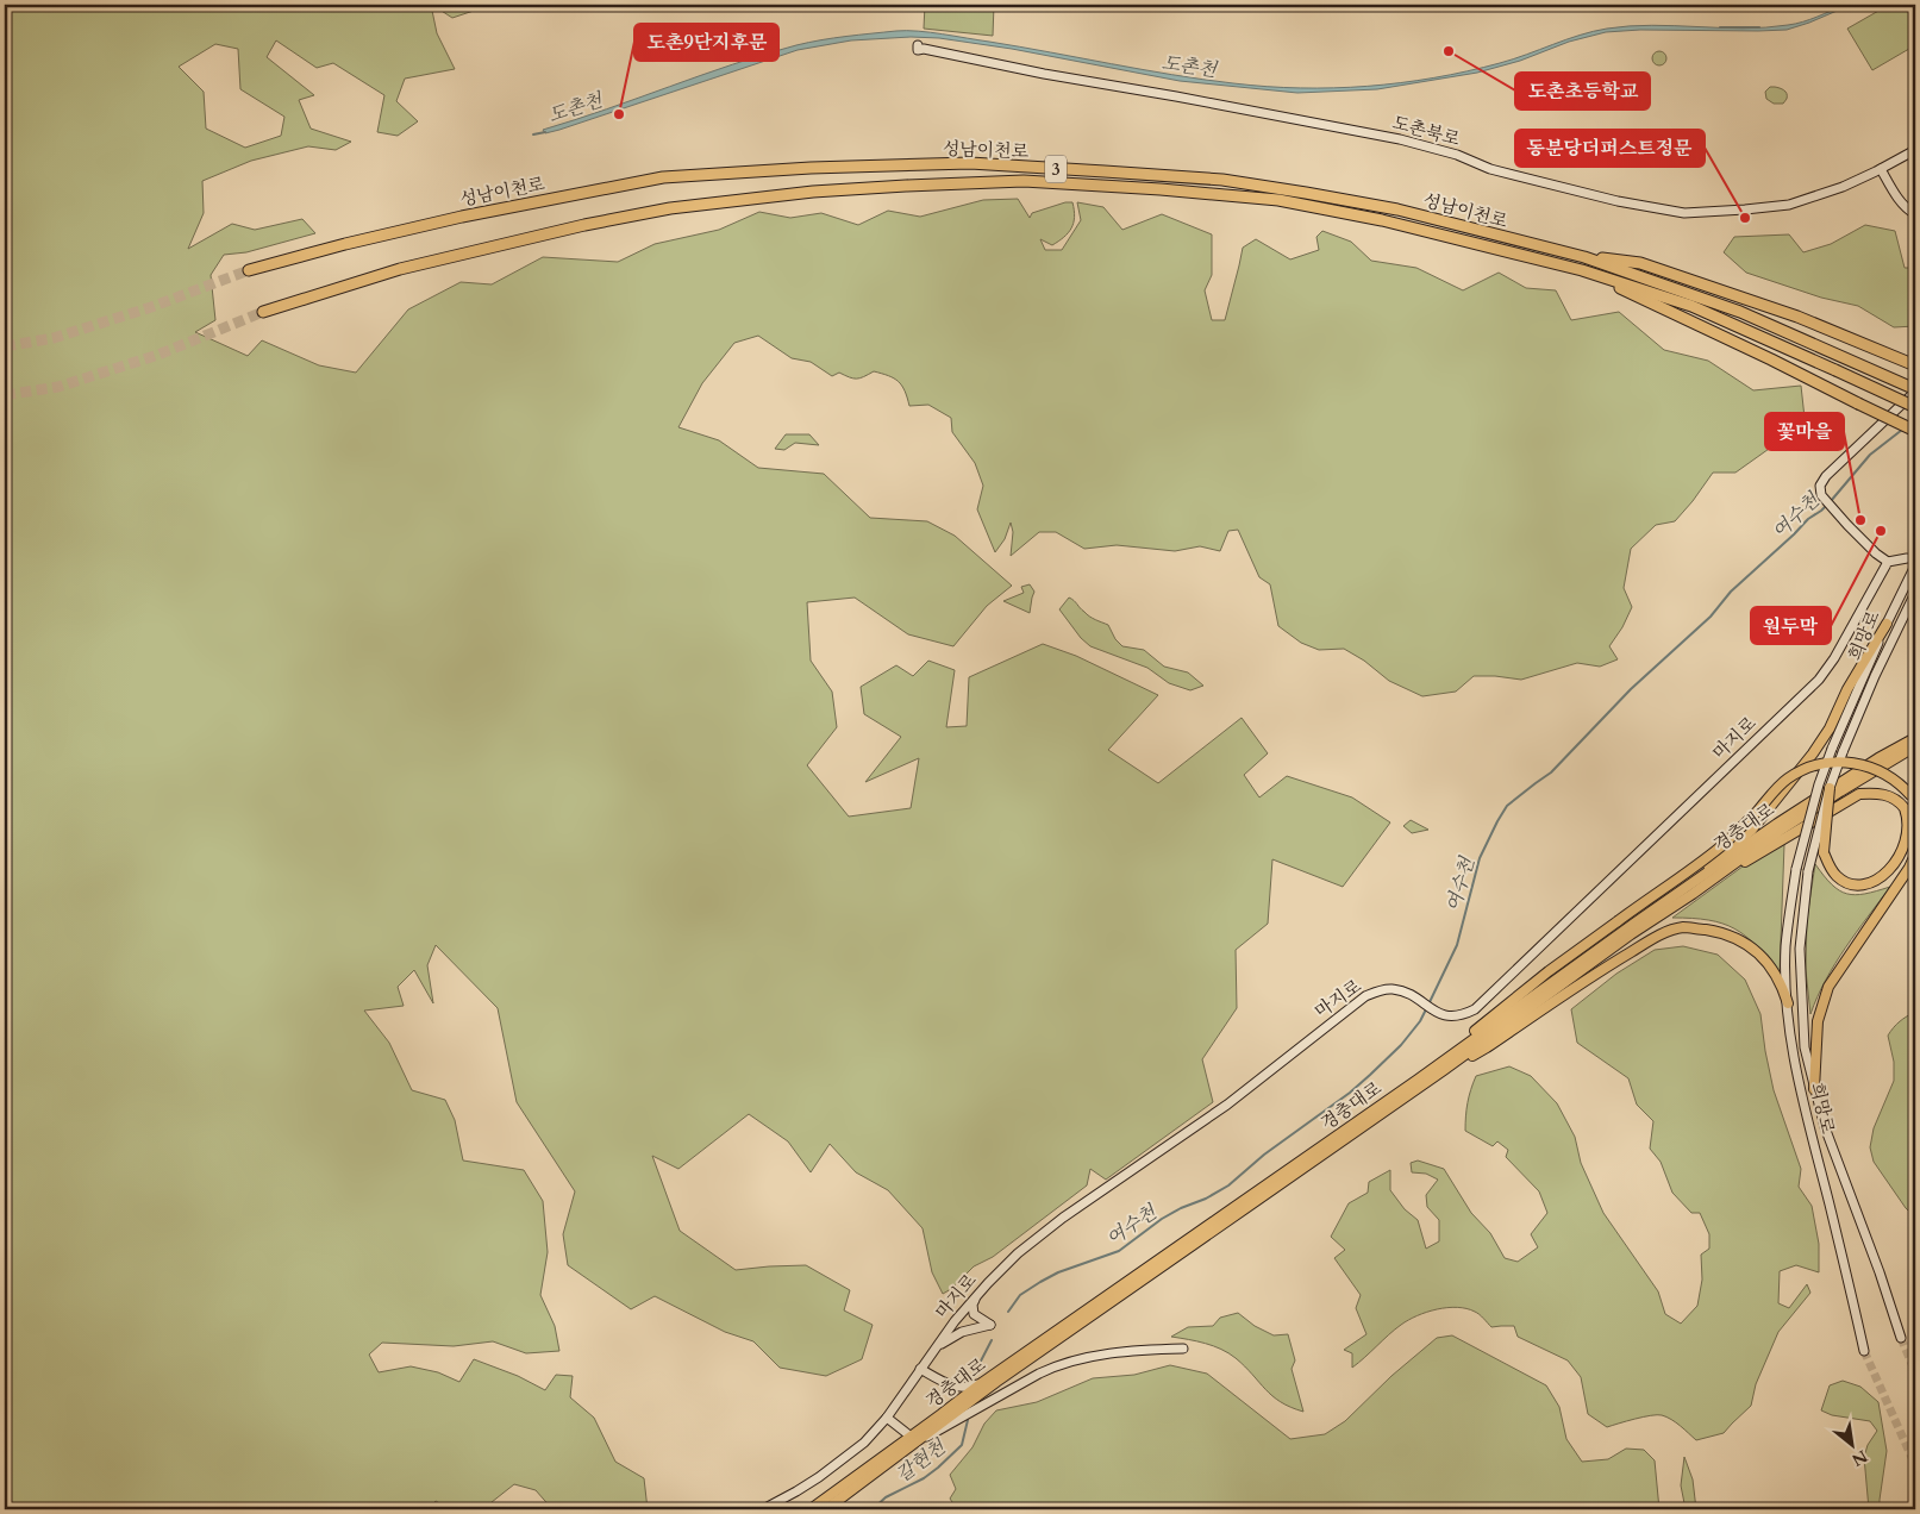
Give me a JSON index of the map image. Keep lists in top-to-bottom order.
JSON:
{
  "streets": {
    "highway": ["성남이천로", "3"],
    "main road": [
      "도촌북로",
      "희망로",
      "마지로",
      "경충대로"
    ]
  },
  "water": ["도촌천", "여수천", "갈현천"],
  "places": [
    "도촌초등학교",
    "도촌9단지후문",
    "동분당더퍼스트정문",
    "꽃마을",
    "원두막"
  ],
  "north": "bottom right"
}
